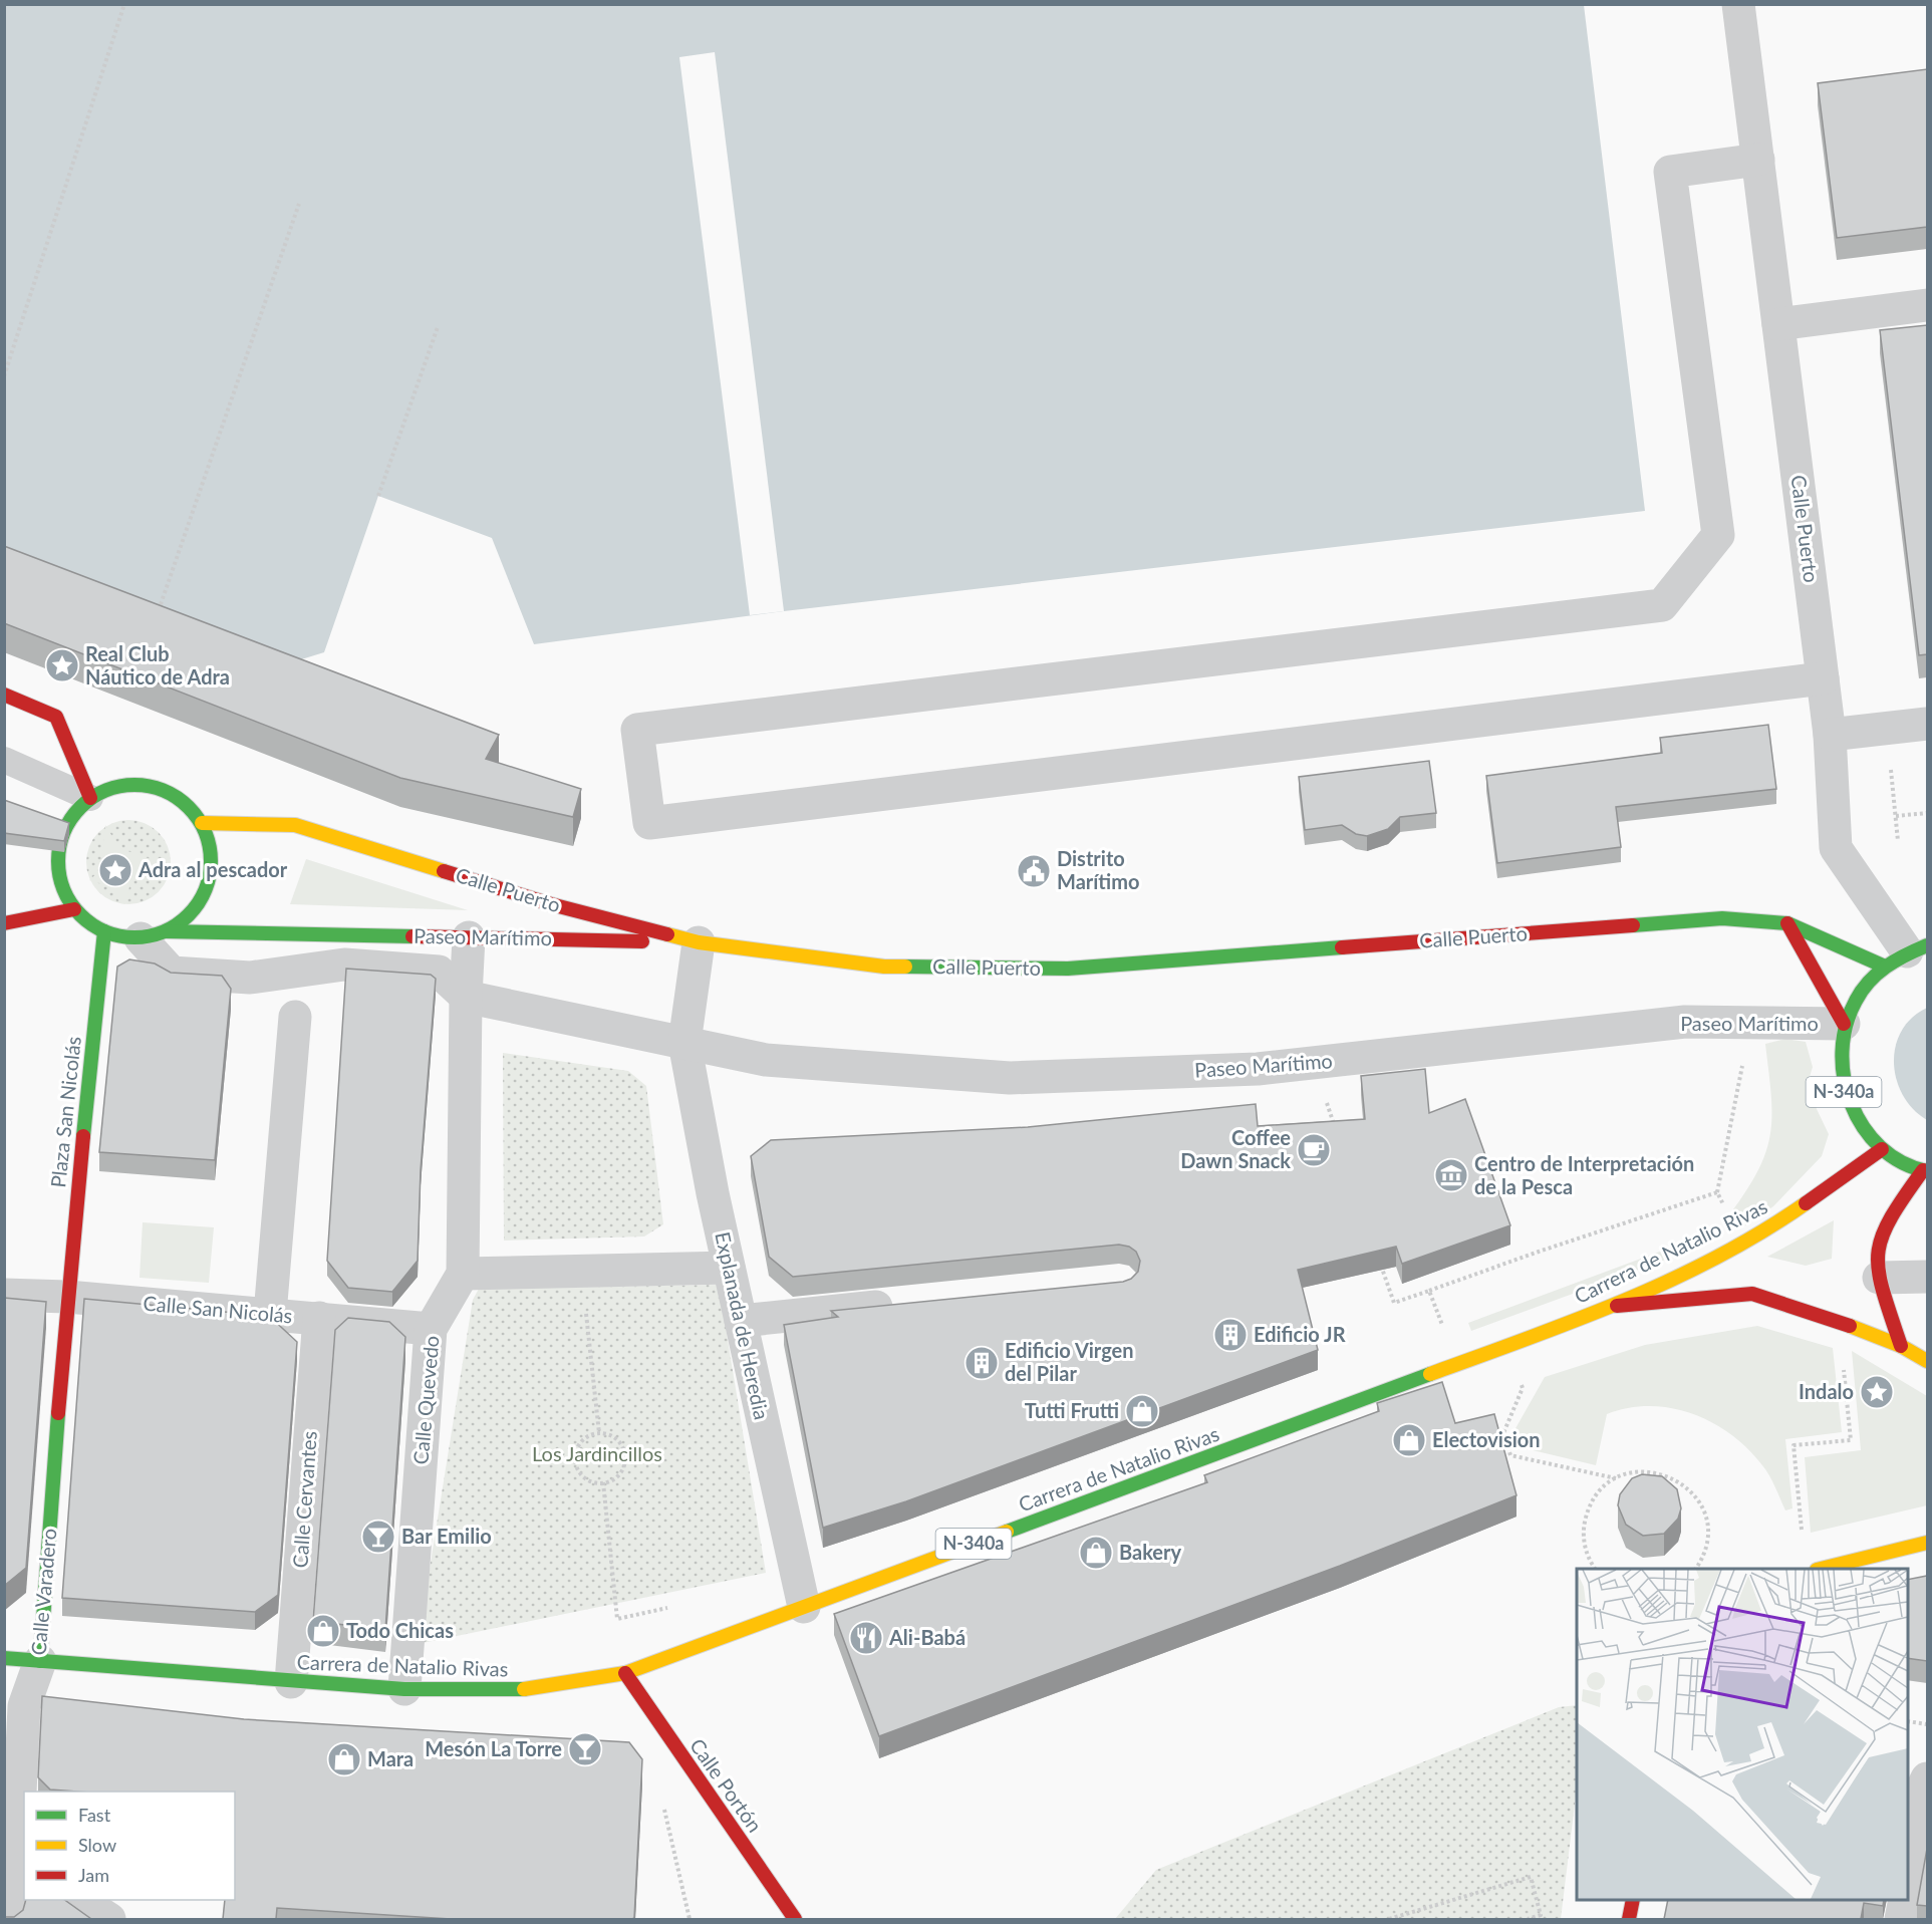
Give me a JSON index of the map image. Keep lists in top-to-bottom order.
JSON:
{
  "streets": {
    "main road": [
      "Calle Puerto",
      "Paseo Marítimo",
      "N-340a",
      "Plaza San Nicolás",
      "Carrera de Natalio Rivas",
      "Calle Varadero",
      "Calle Portón"
    ],
    "street": [
      "Calle San Nicolás",
      "Explanada de Heredia",
      "Calle Quevedo",
      "Calle Cervantes"
    ]
  },
  "crossings": [
    ["Calle Puerto", "Paseo Marítimo"],
    ["Calle Puerto", "N-340a"],
    ["Calle Puerto", "Plaza San Nicolás"],
    ["Paseo Marítimo", "N-340a"],
    ["Paseo Marítimo", "Plaza San Nicolás"],
    ["Paseo Marítimo", "Explanada de Heredia"],
    ["Paseo Marítimo", "Calle Quevedo"],
    ["N-340a", "Carrera de Natalio Rivas"],
    ["Plaza San Nicolás", "Calle San Nicolás"],
    ["Plaza San Nicolás", "Calle Varadero"],
    ["Carrera de Natalio Rivas", "Explanada de Heredia"],
    ["Carrera de Natalio Rivas", "Calle Quevedo"],
    ["Carrera de Natalio Rivas", "Calle Cervantes"],
    ["Carrera de Natalio Rivas", "Calle Varadero"],
    ["Carrera de Natalio Rivas", "Calle Portón"],
    ["Calle San Nicolás", "Calle Quevedo"],
    ["Calle San Nicolás", "Calle Cervantes"],
    ["Calle San Nicolás", "Calle Varadero"]
  ],
  "parks": ["Los Jardincillos"],
  "places": {
    "place": ["Real Club Náutico de Adra", "Adra al pescador", "Indalo"],
    "public building": ["Distrito Marítimo"],
    "cafe": ["Coffee Dawn Snack"],
    "museum": ["Centro de Interpretación de la Pesca"],
    "building": ["Edificio JR", "Edificio Virgen del Pilar"],
    "shop": [
      "Tutti Frutti",
      "Electovision",
      "Bakery",
      "Todo Chicas",
      "Mara"
    ],
    "bar": ["Bar Emilio", "Mesón La Torre"],
    "restaurant": ["Ali-Babá"]
  },
  "legend": ["Fast", "Slow", "Jam"]
}
